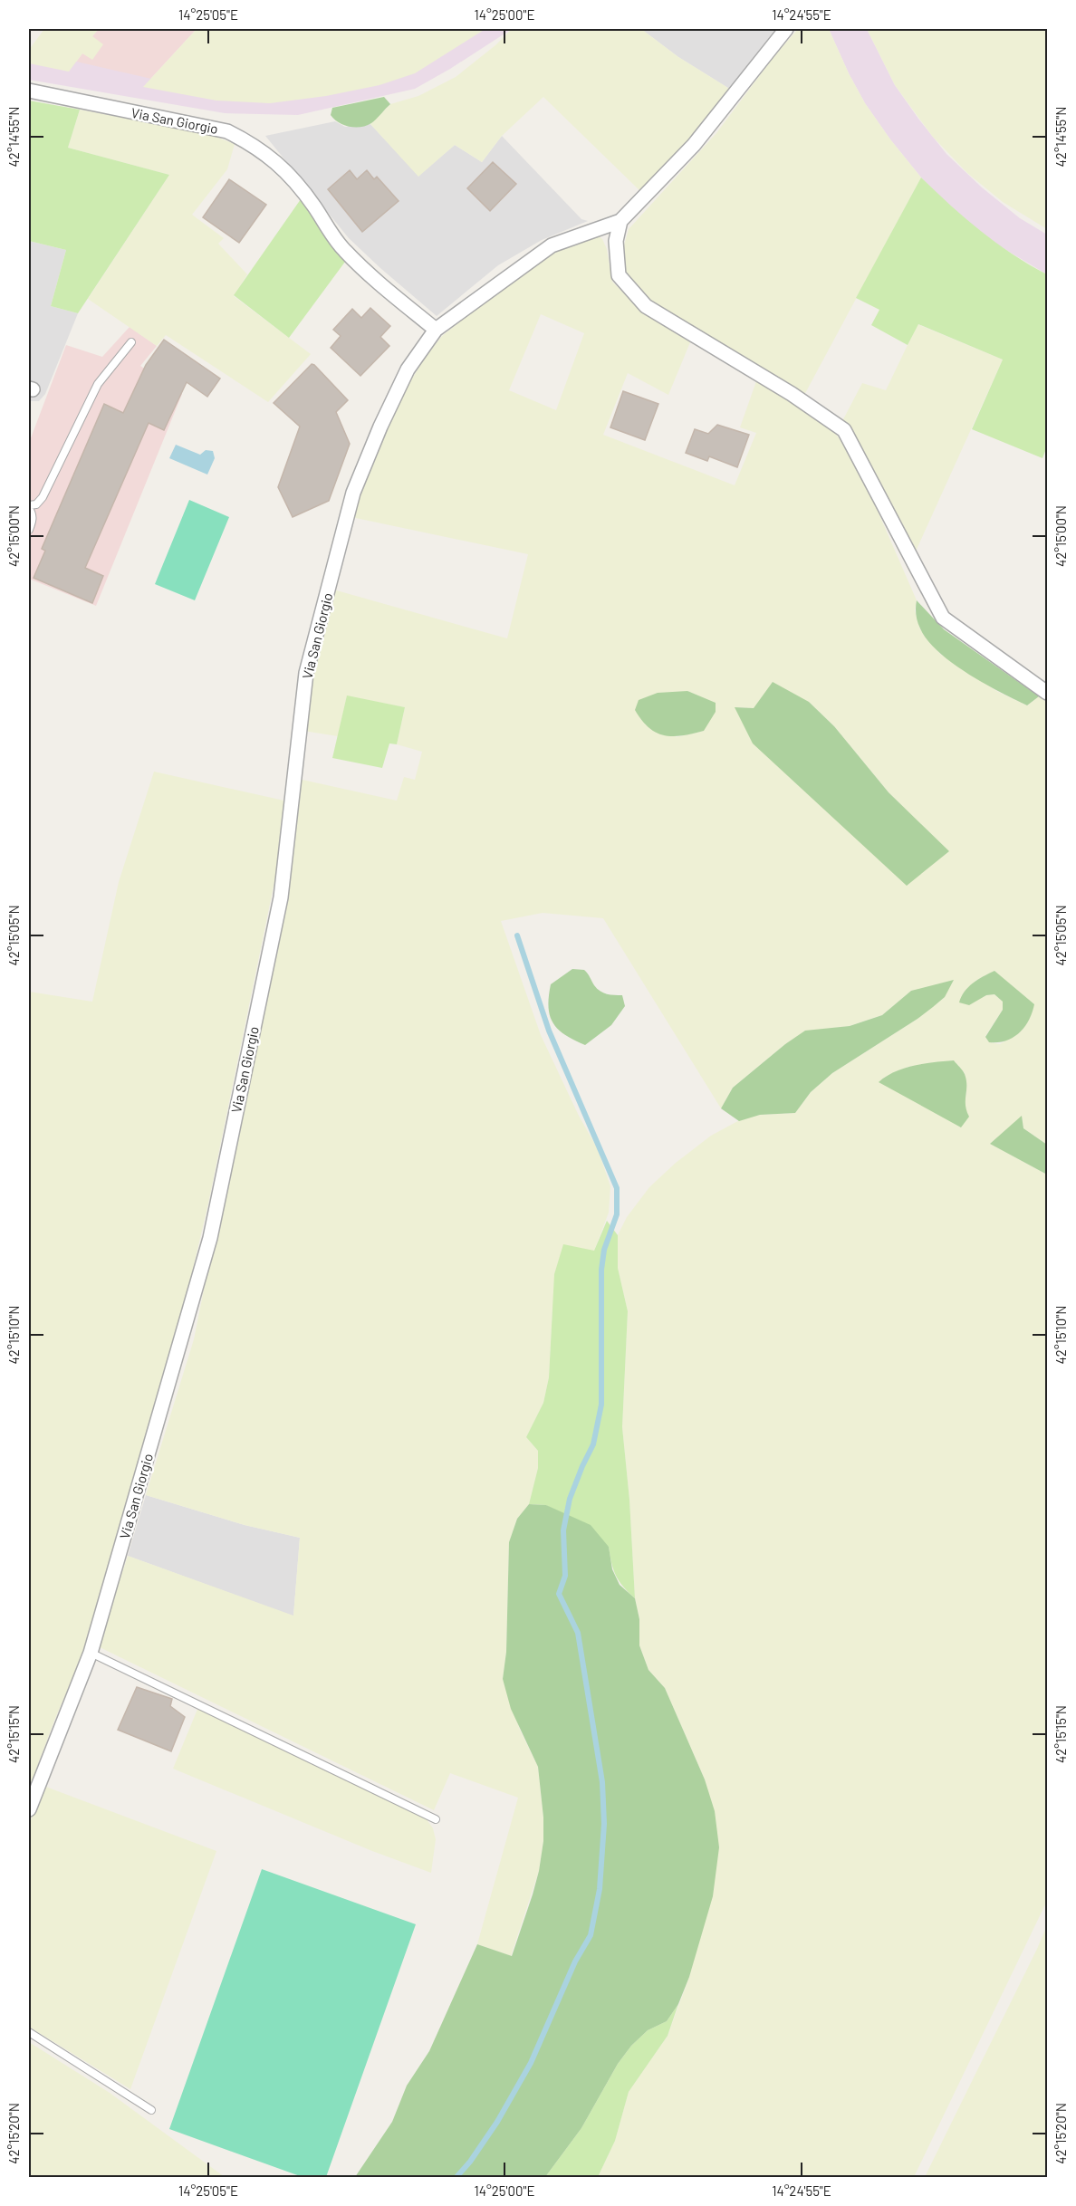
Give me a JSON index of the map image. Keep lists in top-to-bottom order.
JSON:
{
  "streets": {
    "street": ["Via San Giorgio"]
  },
  "coordinates": [
    "14°25'05\"E",
    "14°25'00\"E",
    "14°24'55\"E",
    "42°14'55\"N",
    "42°15'00\"N",
    "42°15'05\"N",
    "42°15'10\"N",
    "42°15'15\"N",
    "42°15'20\"N"
  ]
}
